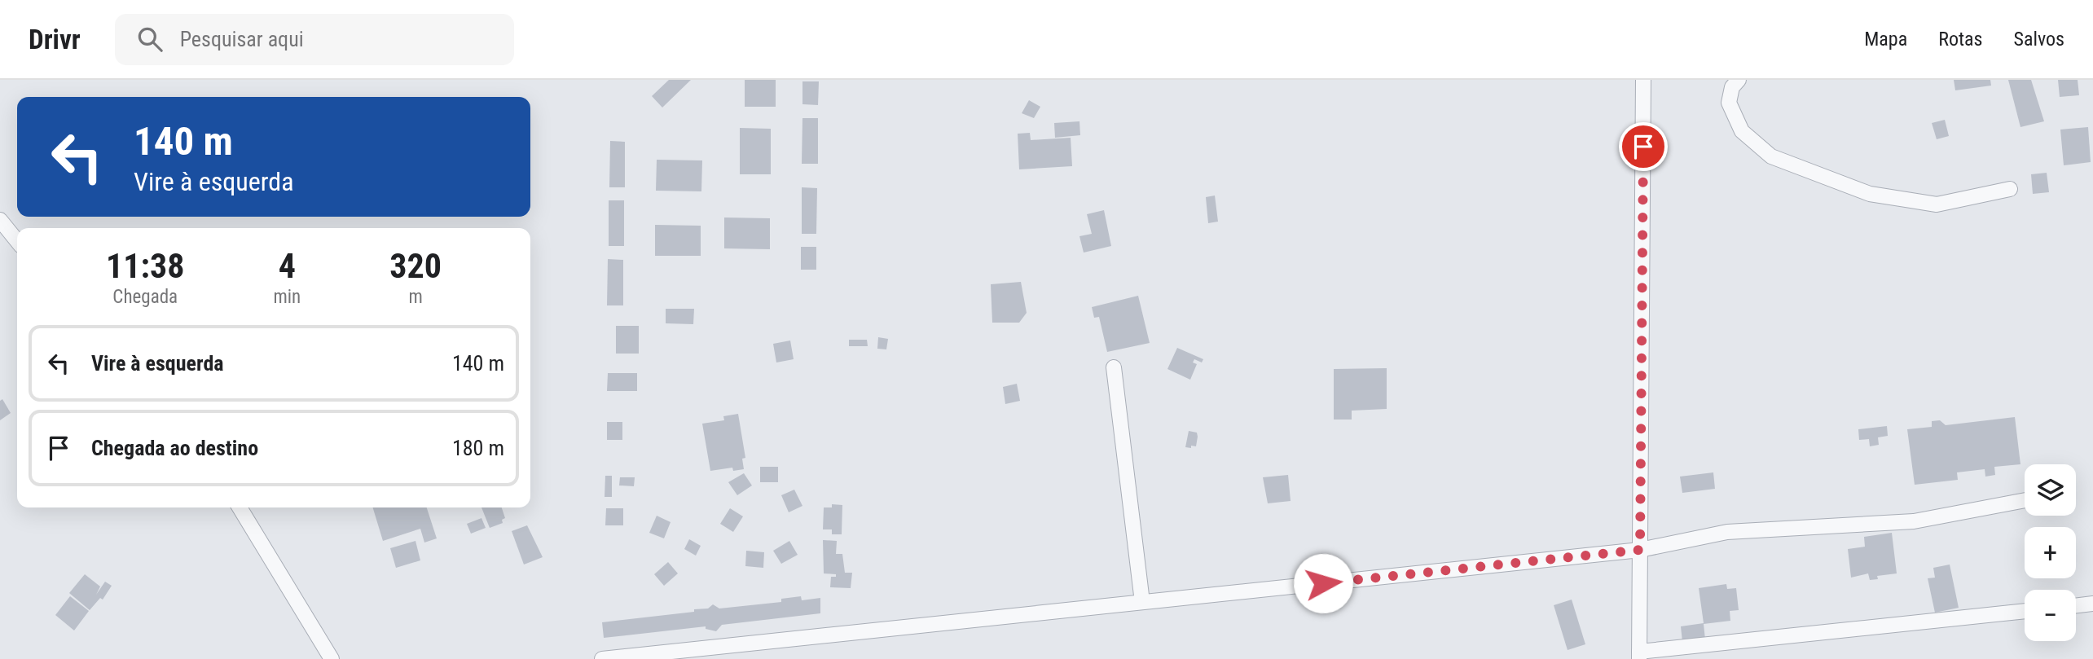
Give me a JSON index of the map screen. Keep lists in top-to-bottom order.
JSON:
{
  "page": {
    "header": "Drivr",
    "search": "Pesquisar aqui",
    "nav": ["Mapa", "Rotas", "Salvos"],
    "turn": ["140 m", "Vire à esquerda"],
    "eta": [
      "11:38",
      "Chegada",
      "4",
      "min",
      "320",
      "m"
    ],
    "list": [
      {
        "name": "Vire à esquerda",
        "value": "140 m"
      },
      {
        "name": "Chegada ao destino",
        "value": "180 m"
      }
    ],
    "map_buttons": ["+", "−"]
  }
}
